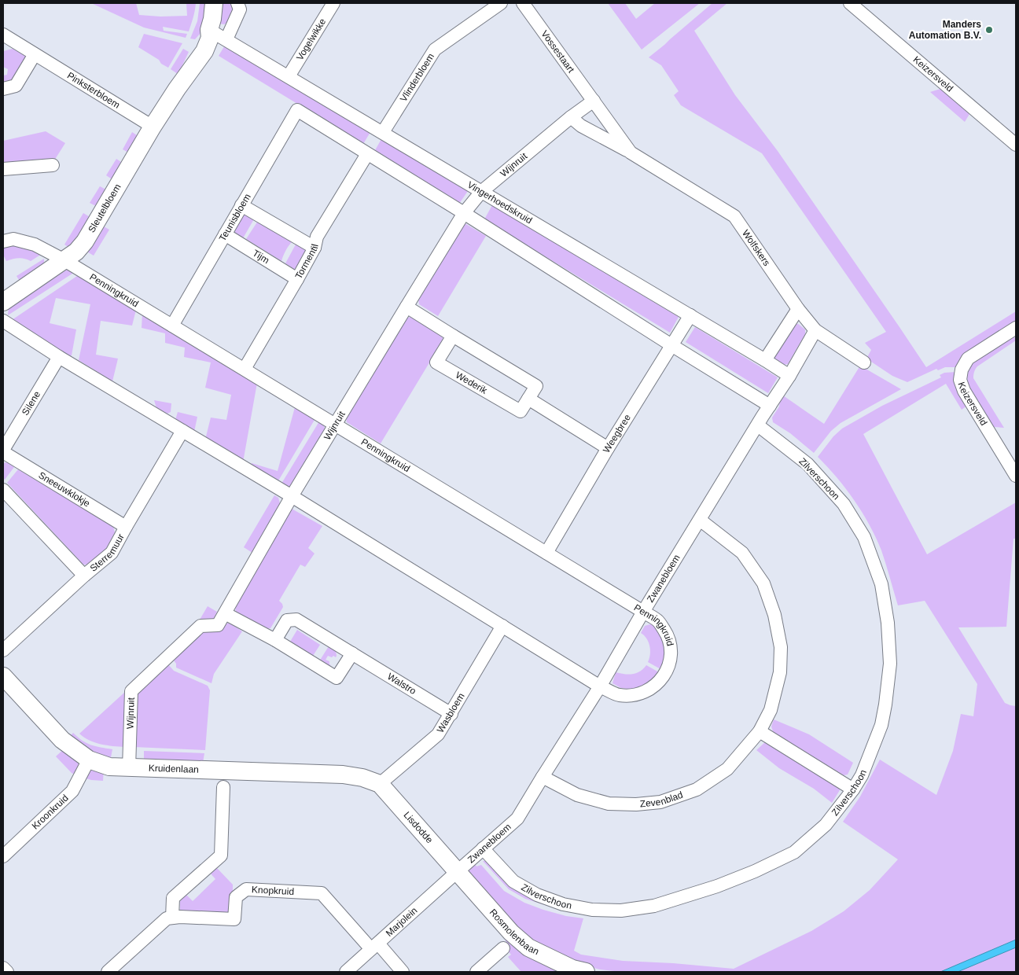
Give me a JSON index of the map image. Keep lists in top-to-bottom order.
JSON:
{
  "streets": {
    "street": [
      "Vogelwikke",
      "Vossestaart",
      "Keizersveld",
      "Vlinderbloem",
      "Pinksterbloem",
      "Wijnruit",
      "Vingerhoedskruid",
      "Sleutelbloem",
      "Teunisbloem",
      "Wolfskers",
      "Tijm",
      "Tormentil",
      "Penningkruid",
      "Wederik",
      "Silene",
      "Weegbree",
      "Zilverschoon",
      "Sneeuwklokje",
      "Sterremuur",
      "Zwanebloem",
      "Walstro",
      "Wasbloem",
      "Kruidenlaan",
      "Zevenblad",
      "Kroonkruid",
      "Lisdodde",
      "Knopkruid",
      "Marjolein",
      "Rosmolenbaan"
    ]
  },
  "crossings": [
    ["Vogelwikke", "Vingerhoedskruid"],
    ["Vossestaart", "Wijnruit"],
    ["Vossestaart", "Wolfskers"],
    ["Vlinderbloem", "Vingerhoedskruid"],
    ["Pinksterbloem", "Sleutelbloem"],
    ["Wijnruit", "Vingerhoedskruid"],
    ["Wijnruit", "Wolfskers"],
    ["Wijnruit", "Penningkruid"],
    ["Wijnruit", "Kruidenlaan"],
    ["Vingerhoedskruid", "Sleutelbloem"],
    ["Vingerhoedskruid", "Weegbree"],
    ["Vingerhoedskruid", "Zwanebloem"],
    ["Sleutelbloem", "Penningkruid"],
    ["Teunisbloem", "Tijm"],
    ["Teunisbloem", "Tormentil"],
    ["Teunisbloem", "Penningkruid"],
    ["Wolfskers", "Zwanebloem"],
    ["Tijm", "Tormentil"],
    ["Tormentil", "Penningkruid"],
    ["Penningkruid", "Silene"],
    ["Penningkruid", "Weegbree"],
    ["Penningkruid", "Sterremuur"],
    ["Penningkruid", "Zwanebloem"],
    ["Penningkruid", "Wasbloem"],
    ["Silene", "Sneeuwklokje"],
    ["Zilverschoon", "Zwanebloem"],
    ["Sneeuwklokje", "Sterremuur"],
    ["Zwanebloem", "Zevenblad"],
    ["Zwanebloem", "Lisdodde"],
    ["Zwanebloem", "Marjolein"],
    ["Zwanebloem", "Rosmolenbaan"],
    ["Walstro", "Wasbloem"],
    ["Wasbloem", "Kruidenlaan"],
    ["Wasbloem", "Lisdodde"],
    ["Kruidenlaan", "Kroonkruid"],
    ["Kruidenlaan", "Lisdodde"],
    ["Lisdodde", "Marjolein"],
    ["Lisdodde", "Rosmolenbaan"],
    ["Knopkruid", "Marjolein"],
    ["Marjolein", "Rosmolenbaan"]
  ],
  "places": ["Manders Automation B.V."]
}
